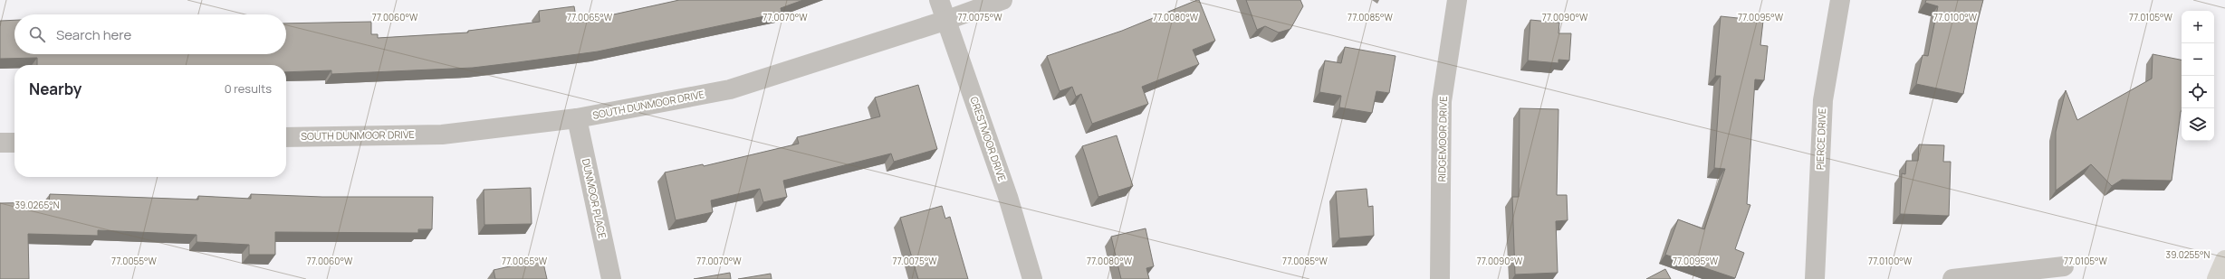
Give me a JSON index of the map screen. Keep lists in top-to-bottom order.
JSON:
{
  "streets": {
    "street": [
      "SOUTH DUNMOOR DRIVE",
      "CRESTMOOR DRIVE",
      "RIDGEMOOR DRIVE",
      "PIERCE DRIVE",
      "DUNMOOR PLACE"
    ]
  },
  "crossings": [
    ["SOUTH DUNMOOR DRIVE", "CRESTMOOR DRIVE"],
    ["SOUTH DUNMOOR DRIVE", "DUNMOOR PLACE"]
  ],
  "page": {
    "map_buttons": ["+", "−"],
    "search": "Search here",
    "heading": ["Nearby", "0 results"]
  },
  "coordinates": [
    "77.0090°W",
    "77.0100°W",
    "77.0060°W",
    "77.0065°W",
    "77.0070°W",
    "77.0075°W",
    "77.0080°W",
    "77.0085°W",
    "77.0095°W",
    "77.0105°W",
    "39.0265°N",
    "39.0255°N",
    "77.0055°W"
  ]
}
